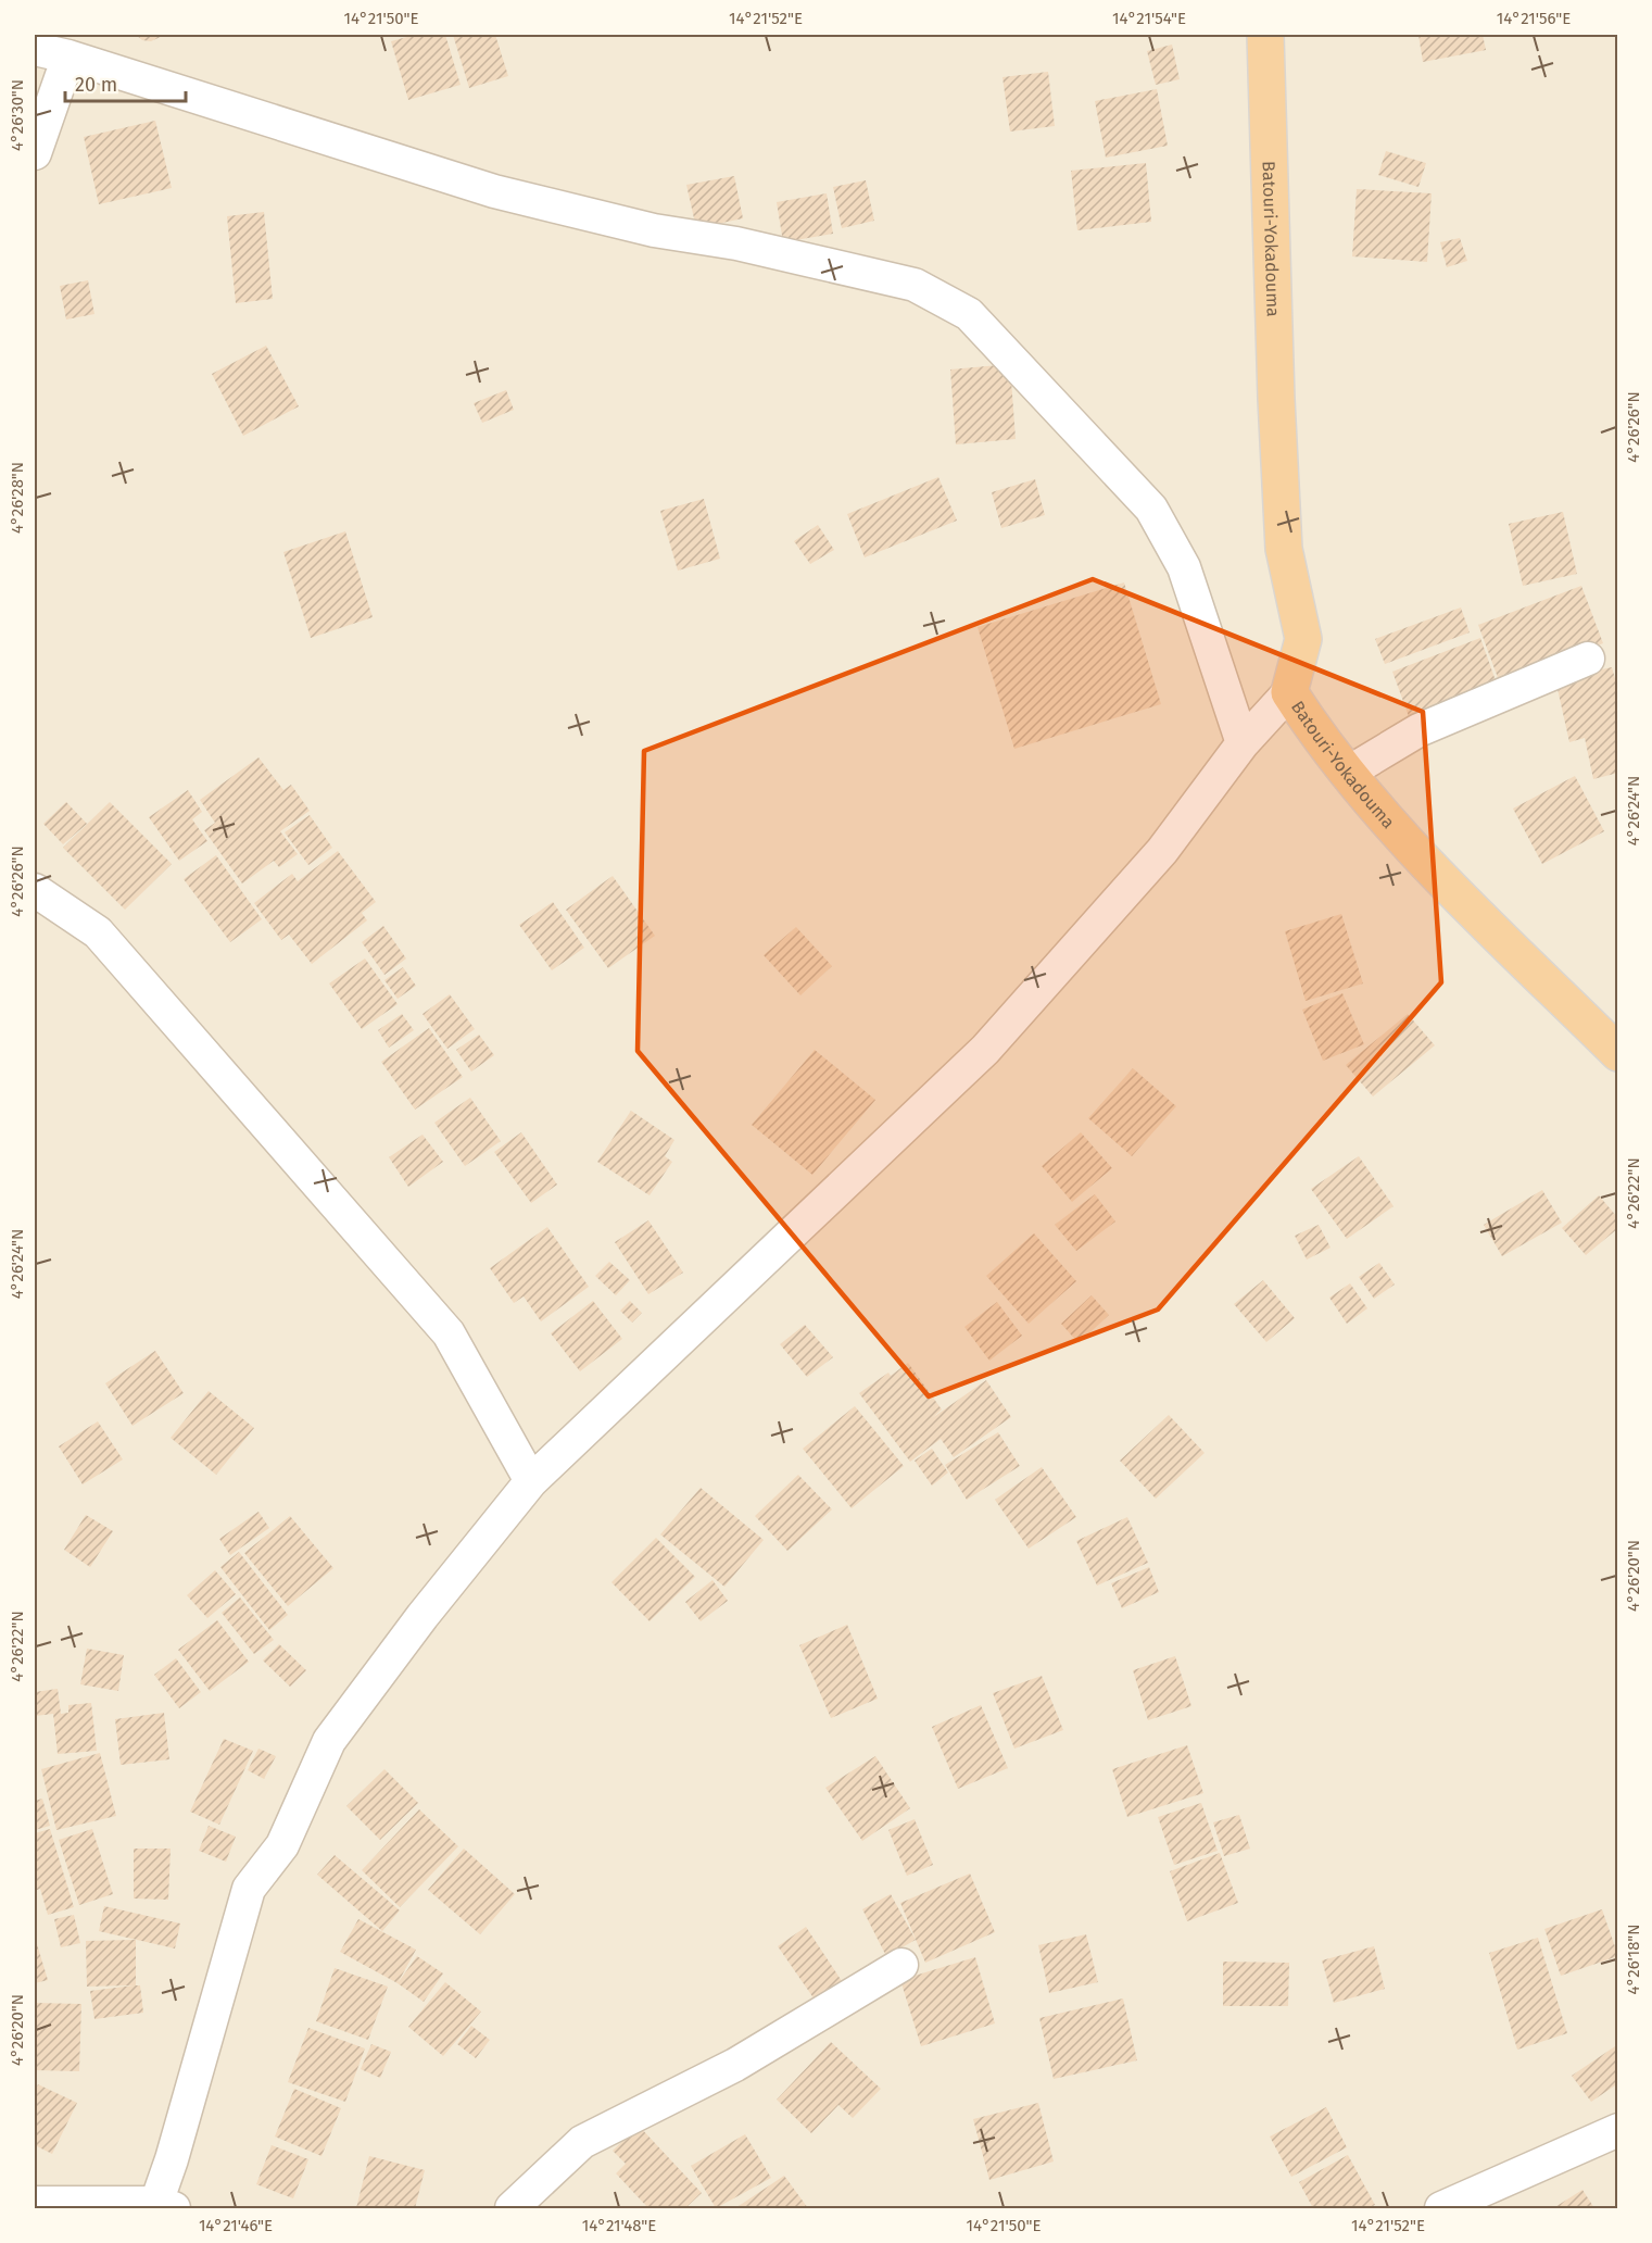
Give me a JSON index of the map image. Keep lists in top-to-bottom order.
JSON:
{
  "streets": {
    "highway": ["Batouri-Yokadouma"]
  },
  "scale_bar": "20 m",
  "coordinates": [
    "14°21'50\"E",
    "14°21'52\"E",
    "14°21'54\"E",
    "14°21'56\"E",
    "4°26'30\"N",
    "4°26'26\"N",
    "4°26'28\"N",
    "4°26'24\"N",
    "4°26'22\"N",
    "4°26'20\"N",
    "4°26'18\"N",
    "14°21'46\"E",
    "14°21'48\"E"
  ]
}
